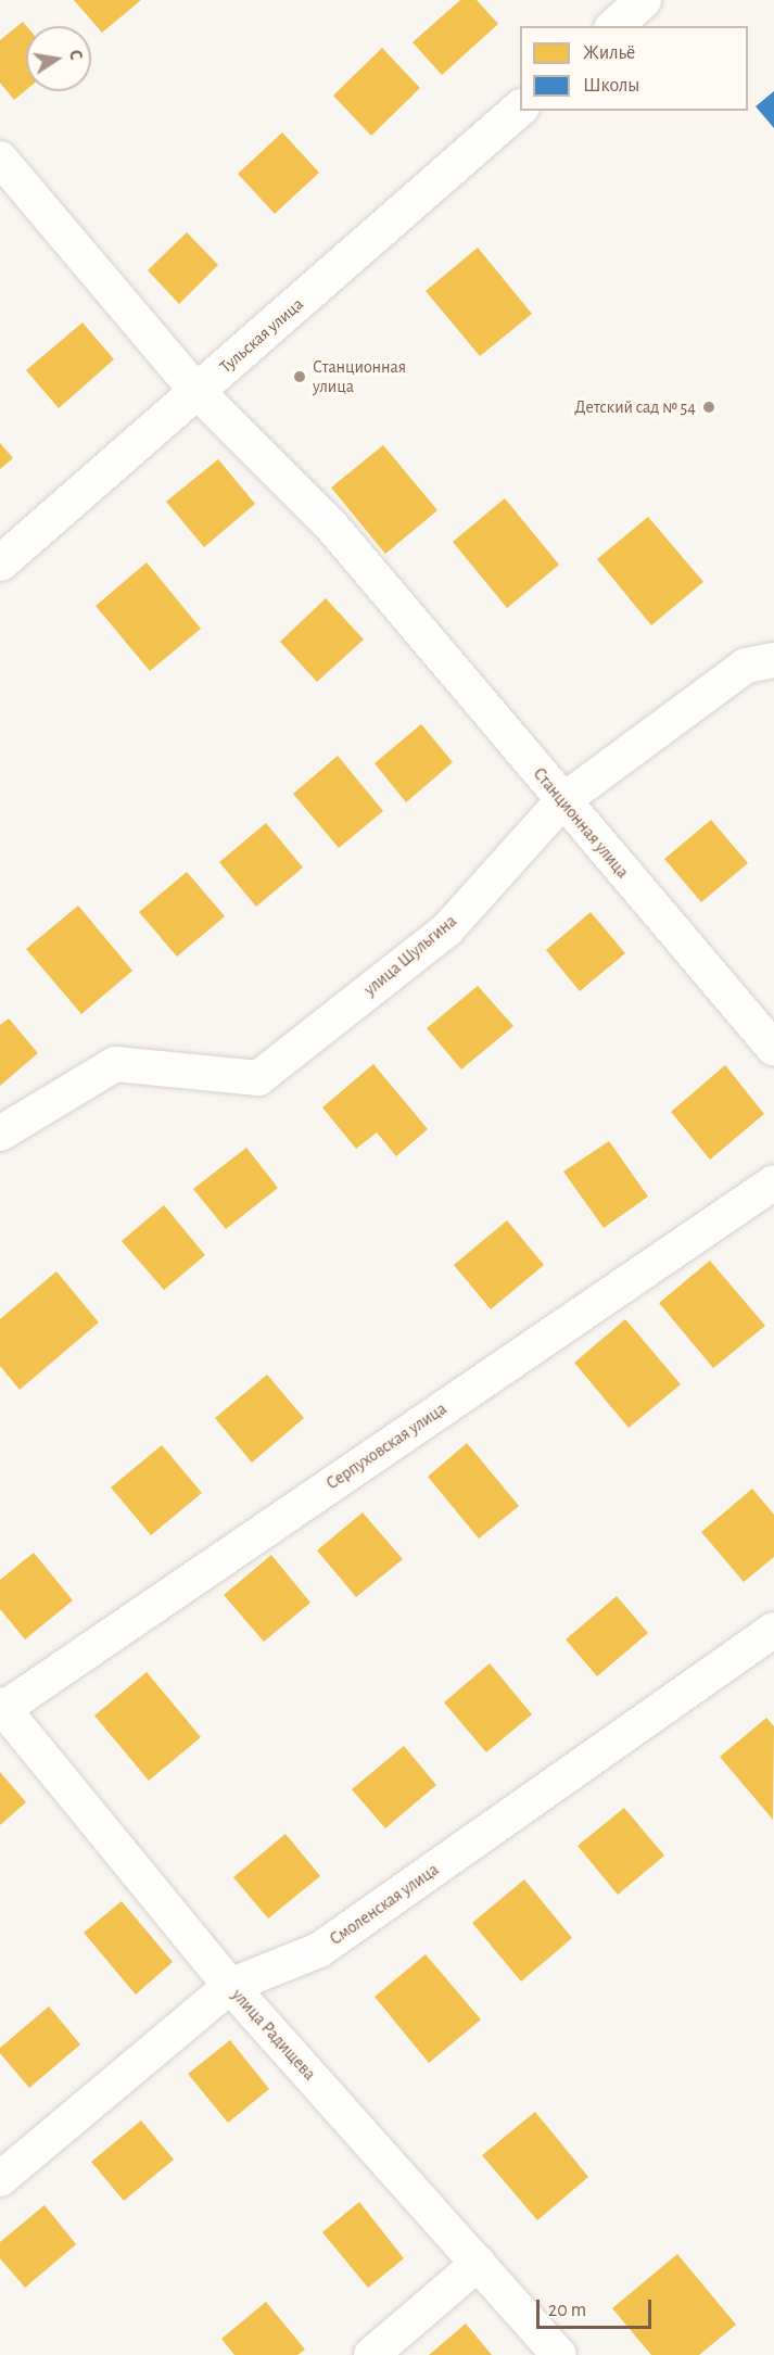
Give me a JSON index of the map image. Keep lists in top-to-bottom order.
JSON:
{
  "streets": {
    "main road": ["Тульская улица"],
    "street": [
      "Станционная улица",
      "улица Шульгина",
      "Серпуховская улица",
      "Смоленская улица",
      "улица Радищева"
    ]
  },
  "crossings": [
    ["Тульская улица", "Станционная улица"],
    ["Станционная улица", "улица Шульгина"],
    ["Серпуховская улица", "улица Радищева"],
    ["Смоленская улица", "улица Радищева"]
  ],
  "places": ["Станционная улица", "Детский сад № 54"],
  "legend": ["Жильё", "Школы"],
  "scale_bar": "20 m",
  "north": "right"
}
